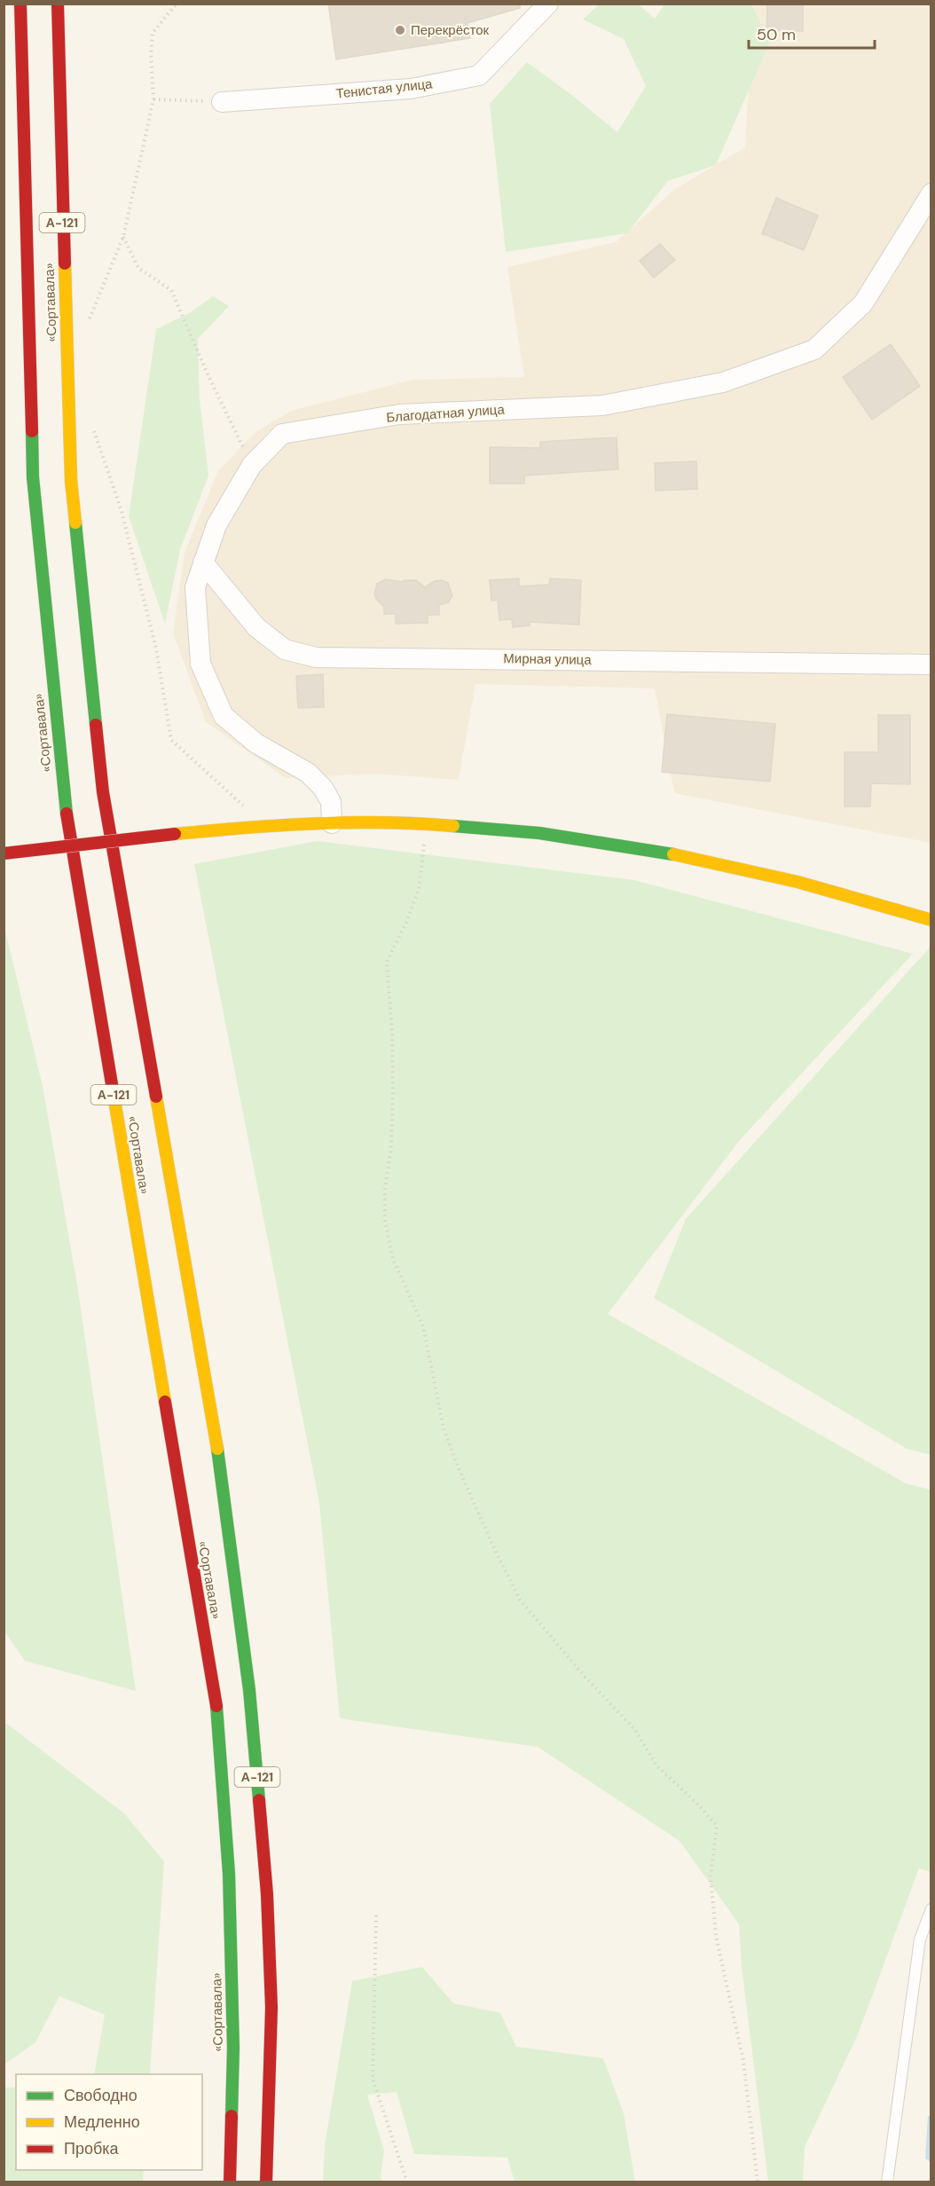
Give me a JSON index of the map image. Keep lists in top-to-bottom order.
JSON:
{
  "streets": {
    "main road": ["А-121", "«Сортавала»"],
    "street": ["Тенистая улица", "Благодатная улица", "Мирная улица"]
  },
  "crossings": [
    ["Благодатная улица", "Мирная улица"]
  ],
  "places": ["Перекрёсток"],
  "legend": ["Свободно", "Медленно", "Пробка"],
  "scale_bar": "50 m"
}
